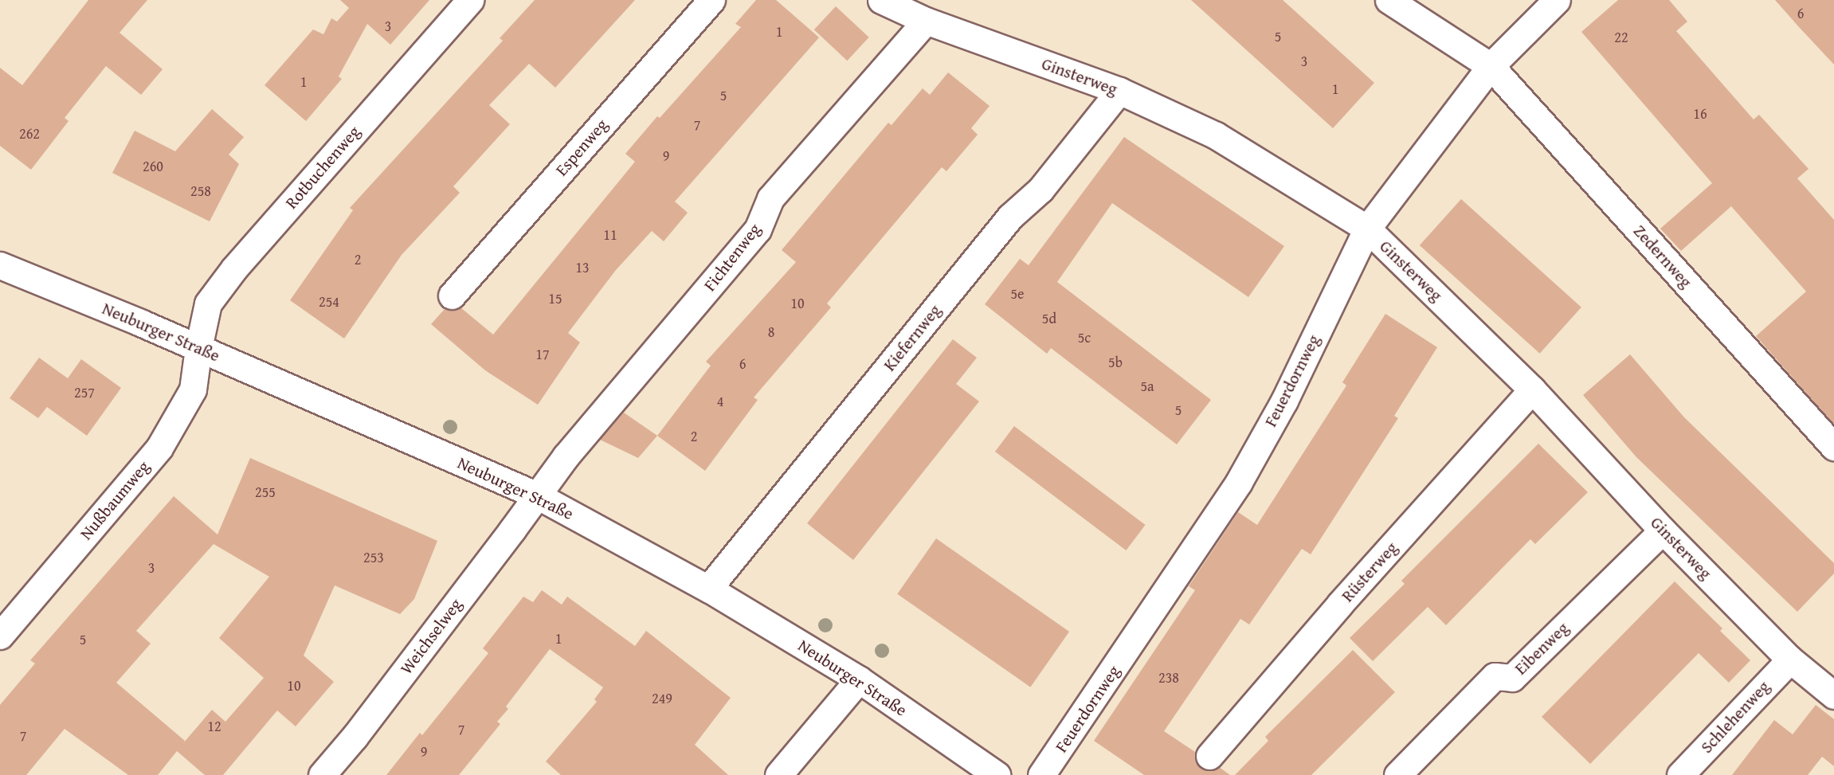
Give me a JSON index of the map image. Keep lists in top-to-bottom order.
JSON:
{
  "streets": {
    "street": [
      "Ginsterweg",
      "Espenweg",
      "Rotbuchenweg",
      "Zedernweg",
      "Fichtenweg",
      "Neuburger Straße",
      "Kiefernweg",
      "Feuerdornweg",
      "Nußbaumweg",
      "Rüsterweg",
      "Weichselweg",
      "Eibenweg",
      "Schlehenweg"
    ]
  },
  "crossings": [
    ["Ginsterweg", "Fichtenweg"],
    ["Ginsterweg", "Kiefernweg"],
    ["Ginsterweg", "Feuerdornweg"],
    ["Ginsterweg", "Rüsterweg"],
    ["Ginsterweg", "Eibenweg"],
    ["Ginsterweg", "Schlehenweg"],
    ["Rotbuchenweg", "Neuburger Straße"],
    ["Rotbuchenweg", "Nußbaumweg"],
    ["Zedernweg", "Feuerdornweg"],
    ["Fichtenweg", "Neuburger Straße"],
    ["Fichtenweg", "Weichselweg"],
    ["Neuburger Straße", "Kiefernweg"],
    ["Neuburger Straße", "Nußbaumweg"],
    ["Neuburger Straße", "Weichselweg"]
  ],
  "house_numbers": [
    "6",
    "3",
    "1",
    "5",
    "22",
    "3",
    "1",
    "1",
    "5",
    "16",
    "7",
    "262",
    "9",
    "260",
    "258",
    "11",
    "2",
    "13",
    "5e",
    "15",
    "254",
    "10",
    "5d",
    "8",
    "5c",
    "17",
    "5b",
    "6",
    "5a",
    "257",
    "4",
    "5",
    "2",
    "255",
    "253",
    "3",
    "1",
    "5",
    "238",
    "10",
    "249",
    "12",
    "7",
    "7",
    "9"
  ]
}
